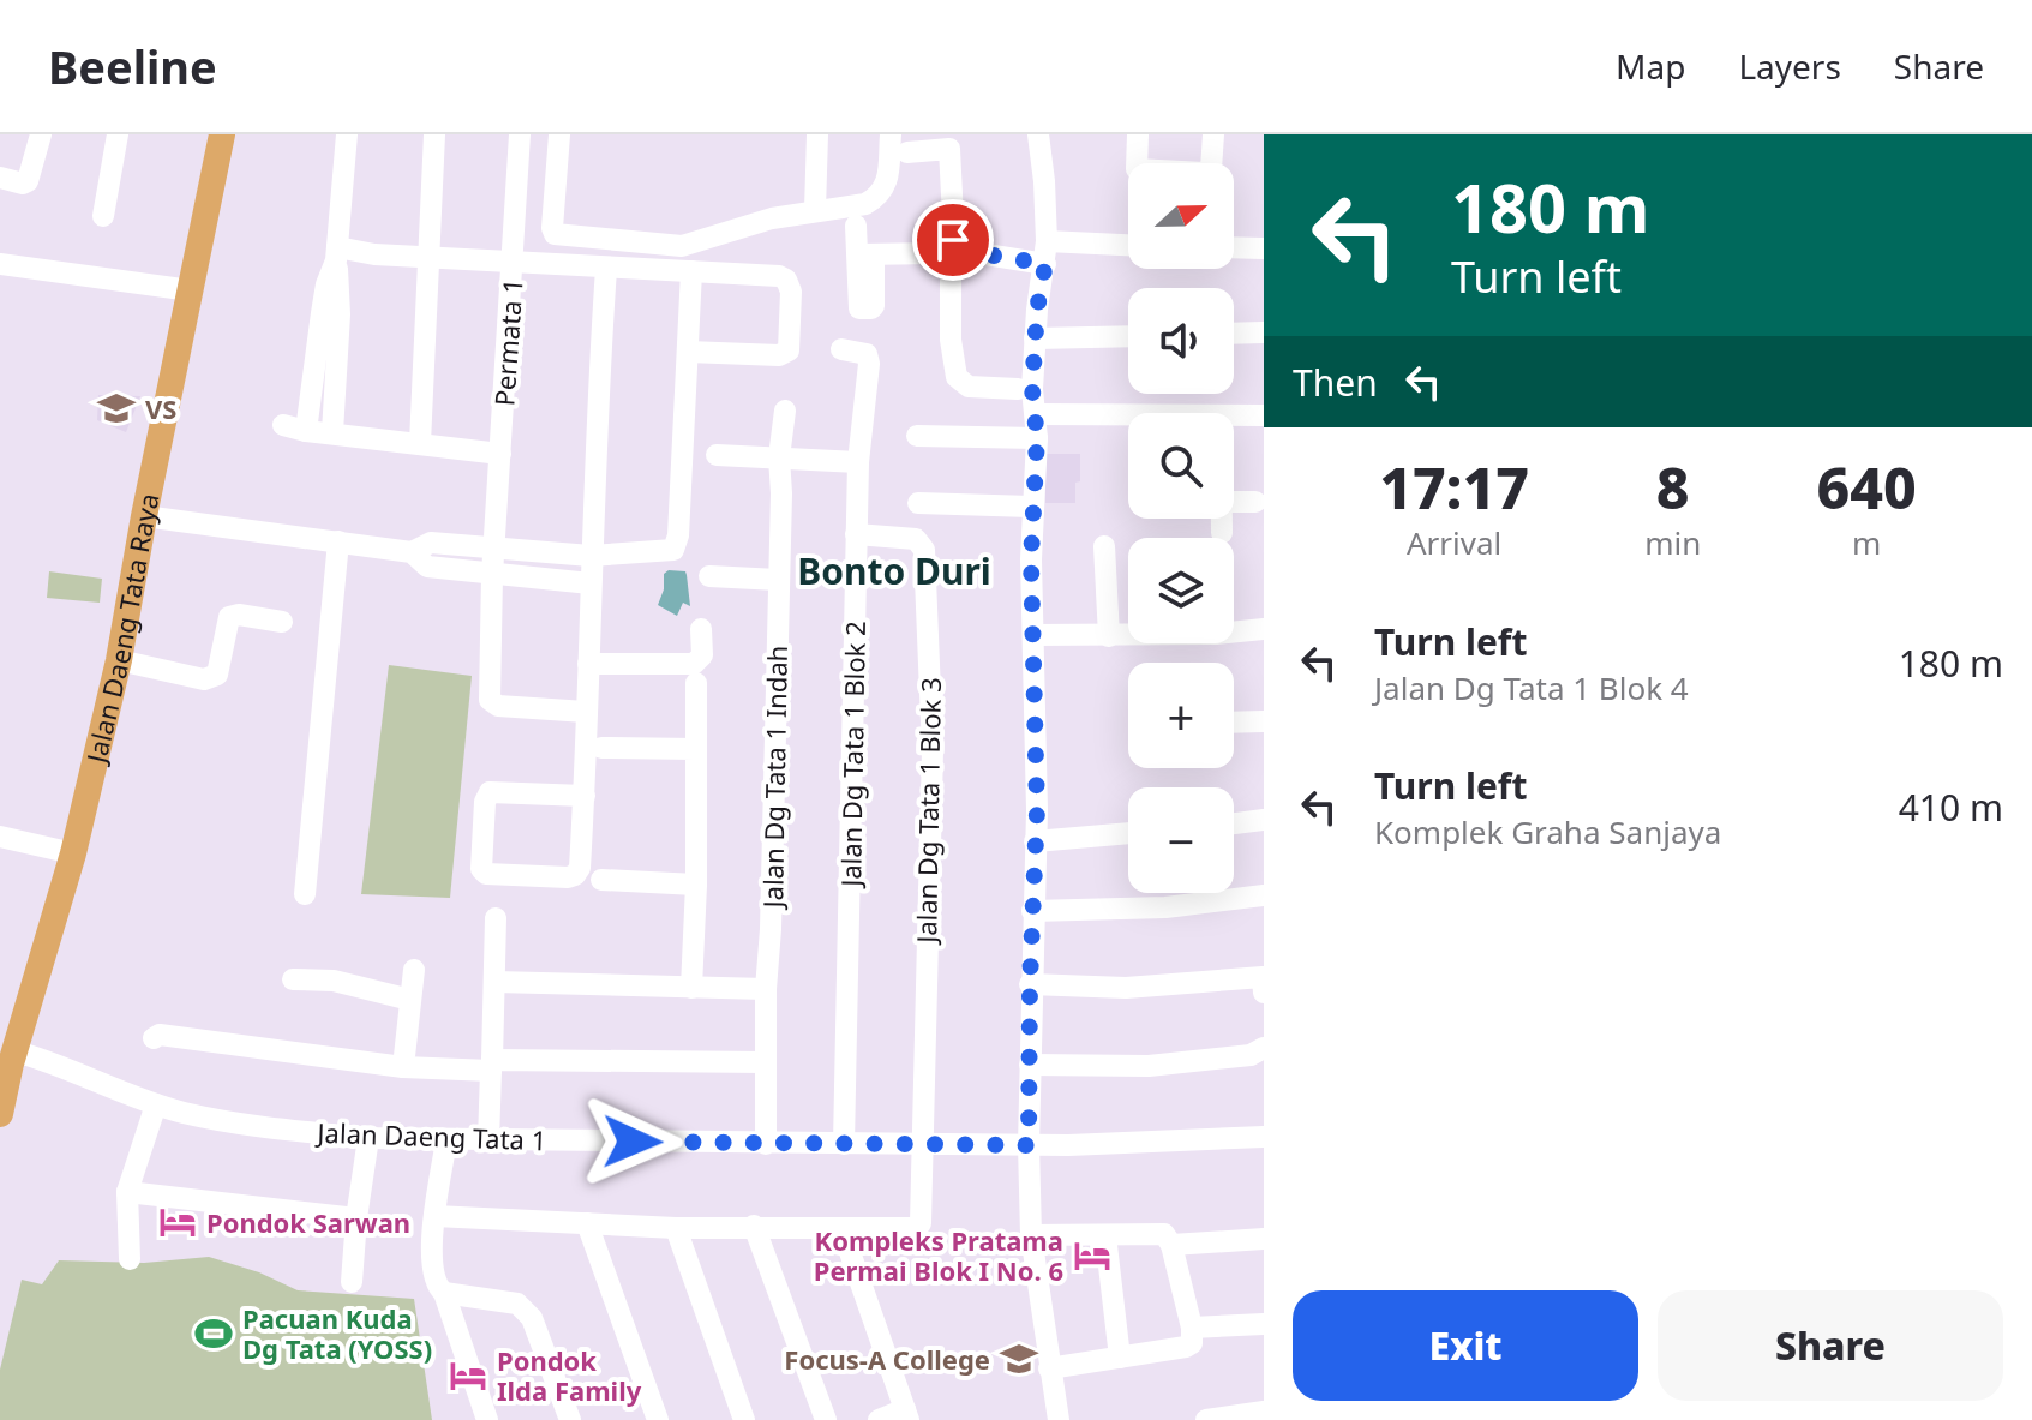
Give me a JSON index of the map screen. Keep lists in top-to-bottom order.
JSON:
{
  "streets": {
    "main road": ["Jalan Daeng Tata Raya"],
    "street": [
      "Permata 1",
      "Jalan Dg Tata 1 Blok 2",
      "Jalan Dg Tata 1 Indah",
      "Jalan Dg Tata 1 Blok 3",
      "Jalan Daeng Tata 1"
    ]
  },
  "crossings": [
    ["Jalan Daeng Tata Raya", "Jalan Daeng Tata 1"],
    ["Jalan Dg Tata 1 Blok 2", "Jalan Dg Tata 1 Blok 3"],
    ["Jalan Dg Tata 1 Blok 2", "Jalan Daeng Tata 1"],
    ["Jalan Dg Tata 1 Indah", "Jalan Daeng Tata 1"],
    ["Jalan Dg Tata 1 Blok 3", "Jalan Daeng Tata 1"]
  ],
  "districts": ["Bonto Duri"],
  "places": {
    "school or university": ["VS", "Focus-A College"],
    "hotel": ["Pondok Sarwan", "Kompleks Pratama Permai Blok I No. 6", "Pondok Ilda Family"],
    "sports": ["Pacuan Kuda Dg Tata (YOSS)"]
  },
  "north": "right",
  "page": {
    "header": "Beeline",
    "nav": ["Map", "Layers", "Share"],
    "turn": ["180 m", "Turn left"],
    "map_buttons": ["+", "−"],
    "then": "Then",
    "eta": [
      "17:17",
      "Arrival",
      "8",
      "min",
      "640",
      "m"
    ],
    "list": [
      {
        "name": "Turn left",
        "note": "Jalan Dg Tata 1 Blok 4",
        "value": "180 m"
      },
      {
        "name": "Turn left",
        "note": "Komplek Graha Sanjaya",
        "value": "410 m"
      }
    ],
    "buttons": ["Exit", "Share"]
  }
}
